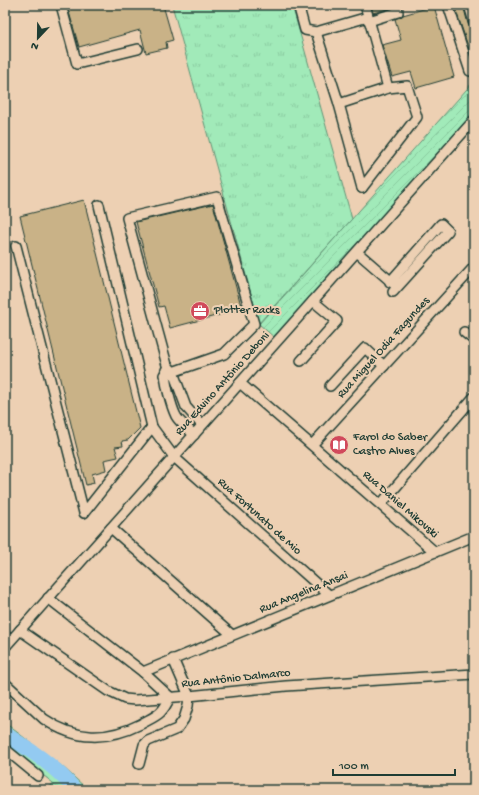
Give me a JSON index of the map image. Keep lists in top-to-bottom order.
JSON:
{
  "streets": {
    "street": [
      "Rua Miguel Odia Fagundes",
      "Rua Edvino Antônio Deboni",
      "Rua Daniel Mikovski",
      "Rua Fortunato de Mio",
      "Rua Angelina Ansai",
      "Rua Antônio Dalmarco"
    ]
  },
  "crossings": [
    ["Rua Miguel Odia Fagundes", "Rua Daniel Mikovski"],
    ["Rua Edvino Antônio Deboni", "Rua Daniel Mikovski"],
    ["Rua Edvino Antônio Deboni", "Rua Fortunato de Mio"],
    ["Rua Edvino Antônio Deboni", "Rua Antônio Dalmarco"],
    ["Rua Daniel Mikovski", "Rua Angelina Ansai"],
    ["Rua Fortunato de Mio", "Rua Angelina Ansai"]
  ],
  "places": {
    "office": ["Plotter Racks"],
    "library": ["Farol do Saber Castro Alves"]
  },
  "scale_bar": "100 m",
  "north": "bottom"
}
